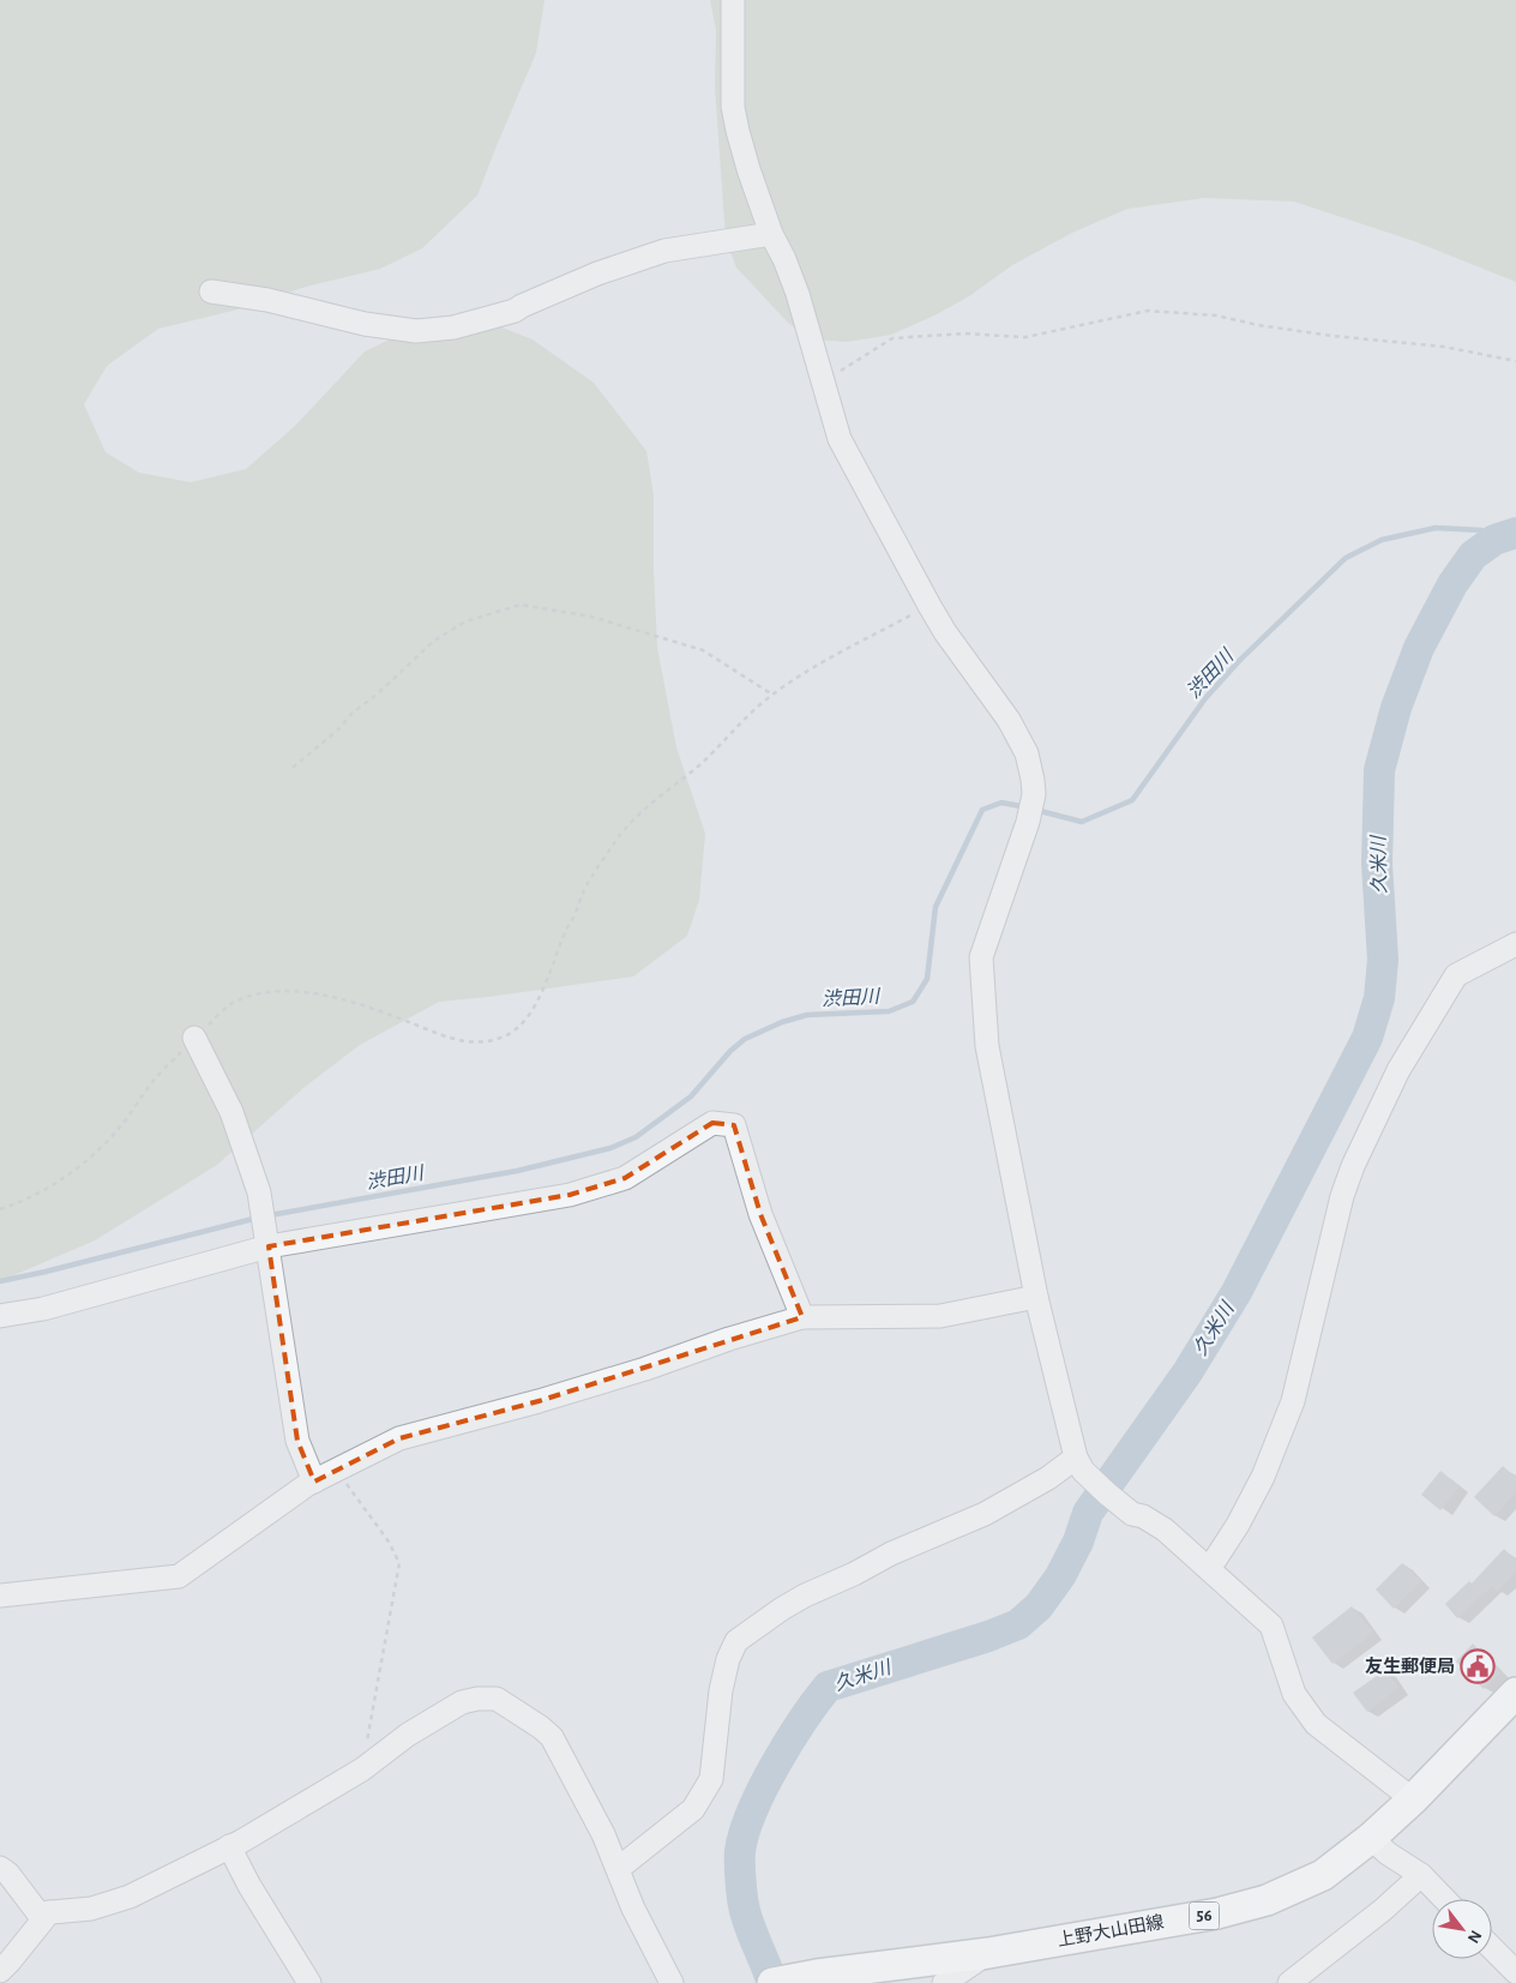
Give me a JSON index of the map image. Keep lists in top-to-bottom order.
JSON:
{
  "streets": {
    "main road": ["56", "上野大山田線"]
  },
  "water": ["渋田川", "久米川"],
  "places": {
    "public building": ["友生郵便局"]
  },
  "north": "bottom right"
}
